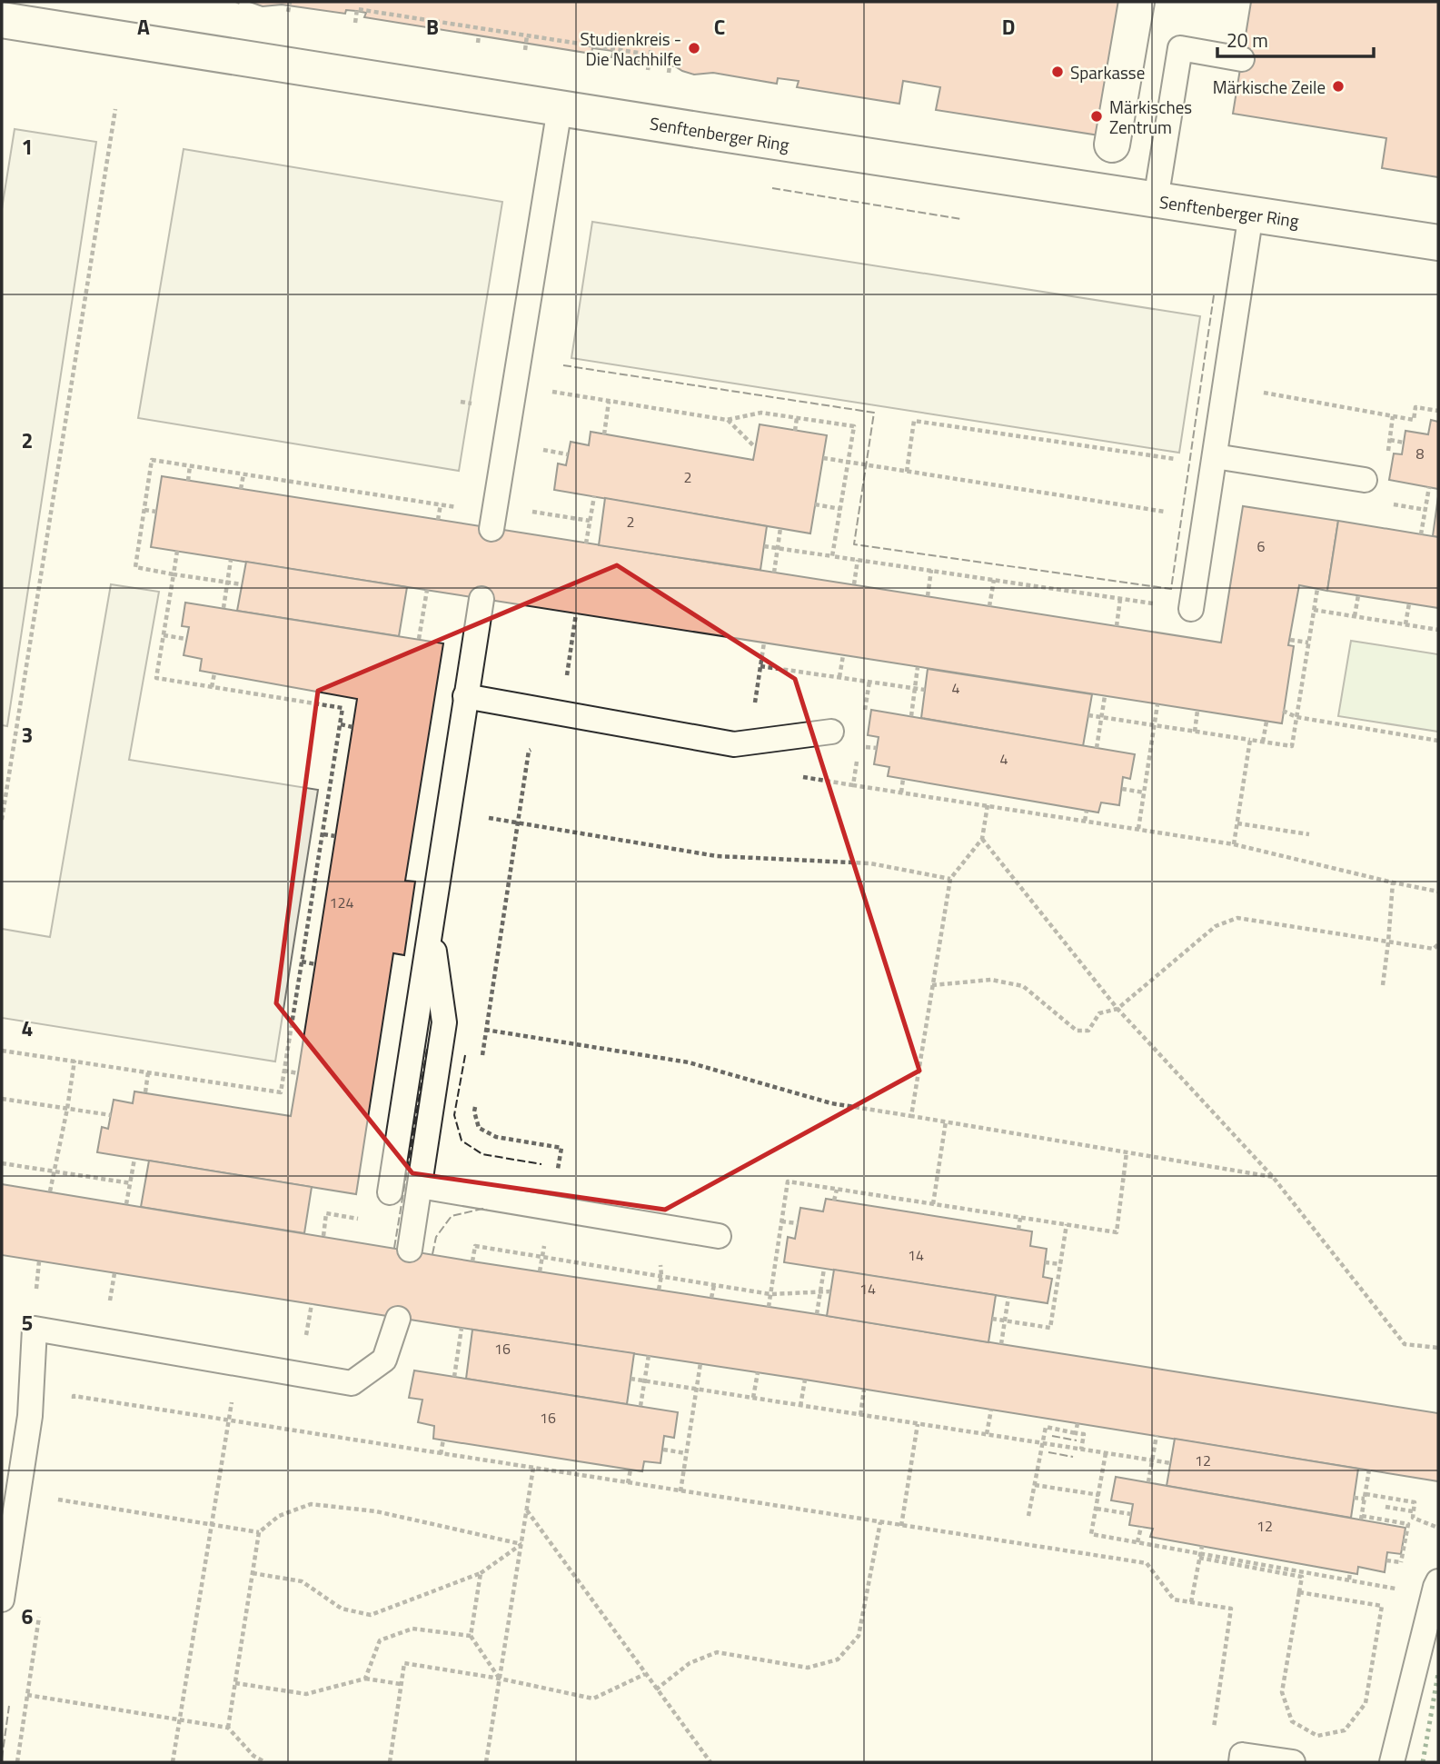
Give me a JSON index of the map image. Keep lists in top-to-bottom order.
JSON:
{
  "streets": {
    "street": ["Senftenberger Ring"]
  },
  "places": [
    "Studienkreis - Die Nachhilfe",
    "Sparkasse",
    "Märkische Zeile",
    "Märkisches Zentrum"
  ],
  "house_numbers": [
    "8",
    "2",
    "2",
    "6",
    "4",
    "4",
    "124",
    "14",
    "14",
    "16",
    "16",
    "12",
    "12"
  ],
  "scale_bar": "20 m",
  "grid": {
    "columns": [
      "A",
      "B",
      "C",
      "D"
    ],
    "rows": [
      "1",
      "2",
      "3",
      "4",
      "5",
      "6"
    ]
  }
}
